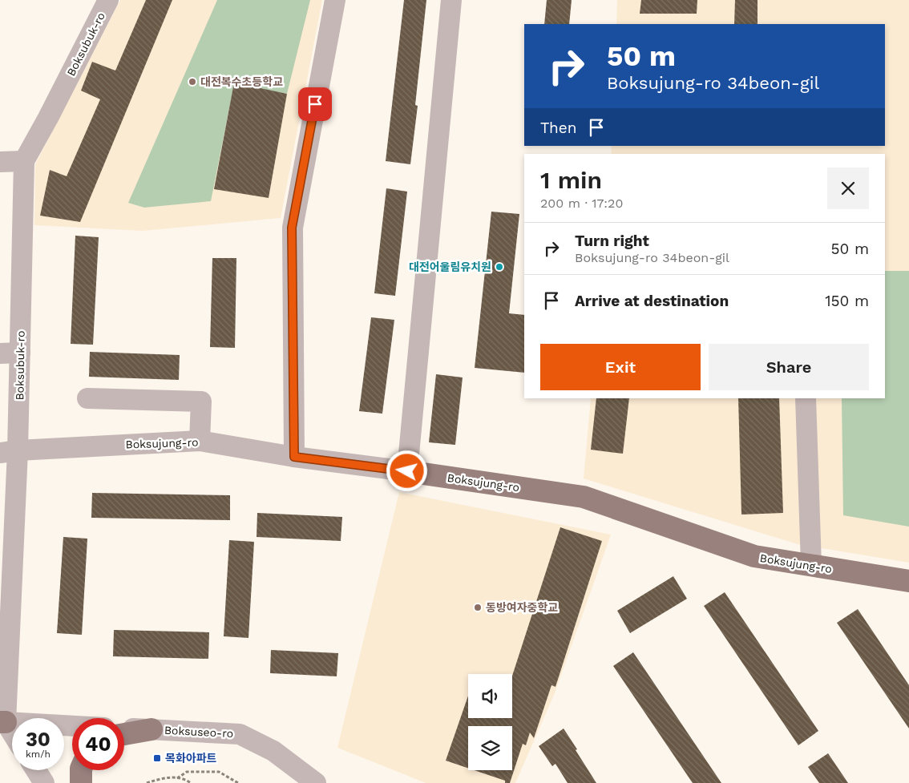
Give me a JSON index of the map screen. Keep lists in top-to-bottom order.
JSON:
{
  "streets": {
    "main road": ["Boksujung-ro"],
    "street": ["Boksubuk-ro", "Boksuseo-ro"]
  },
  "crossings": [
    ["Boksubuk-ro", "Boksujung-ro"]
  ],
  "places": {
    "other": ["대전복수초등학교", "대전어울림유치원", "동방여자중학교"],
    "transit": ["목화아파트"]
  },
  "page": {
    "turn": ["50 m", "Boksujung-ro 34beon-gil"],
    "then": "Then",
    "heading": ["1 min", "200 m · 17:20"],
    "list": [
      {
        "name": "Turn right",
        "note": "Boksujung-ro 34beon-gil",
        "value": "50 m"
      },
      {
        "name": "Arrive at destination",
        "value": "150 m"
      }
    ],
    "buttons": ["Exit", "Share"],
    "speed": "30 km/h",
    "limit": "40"
  }
}
